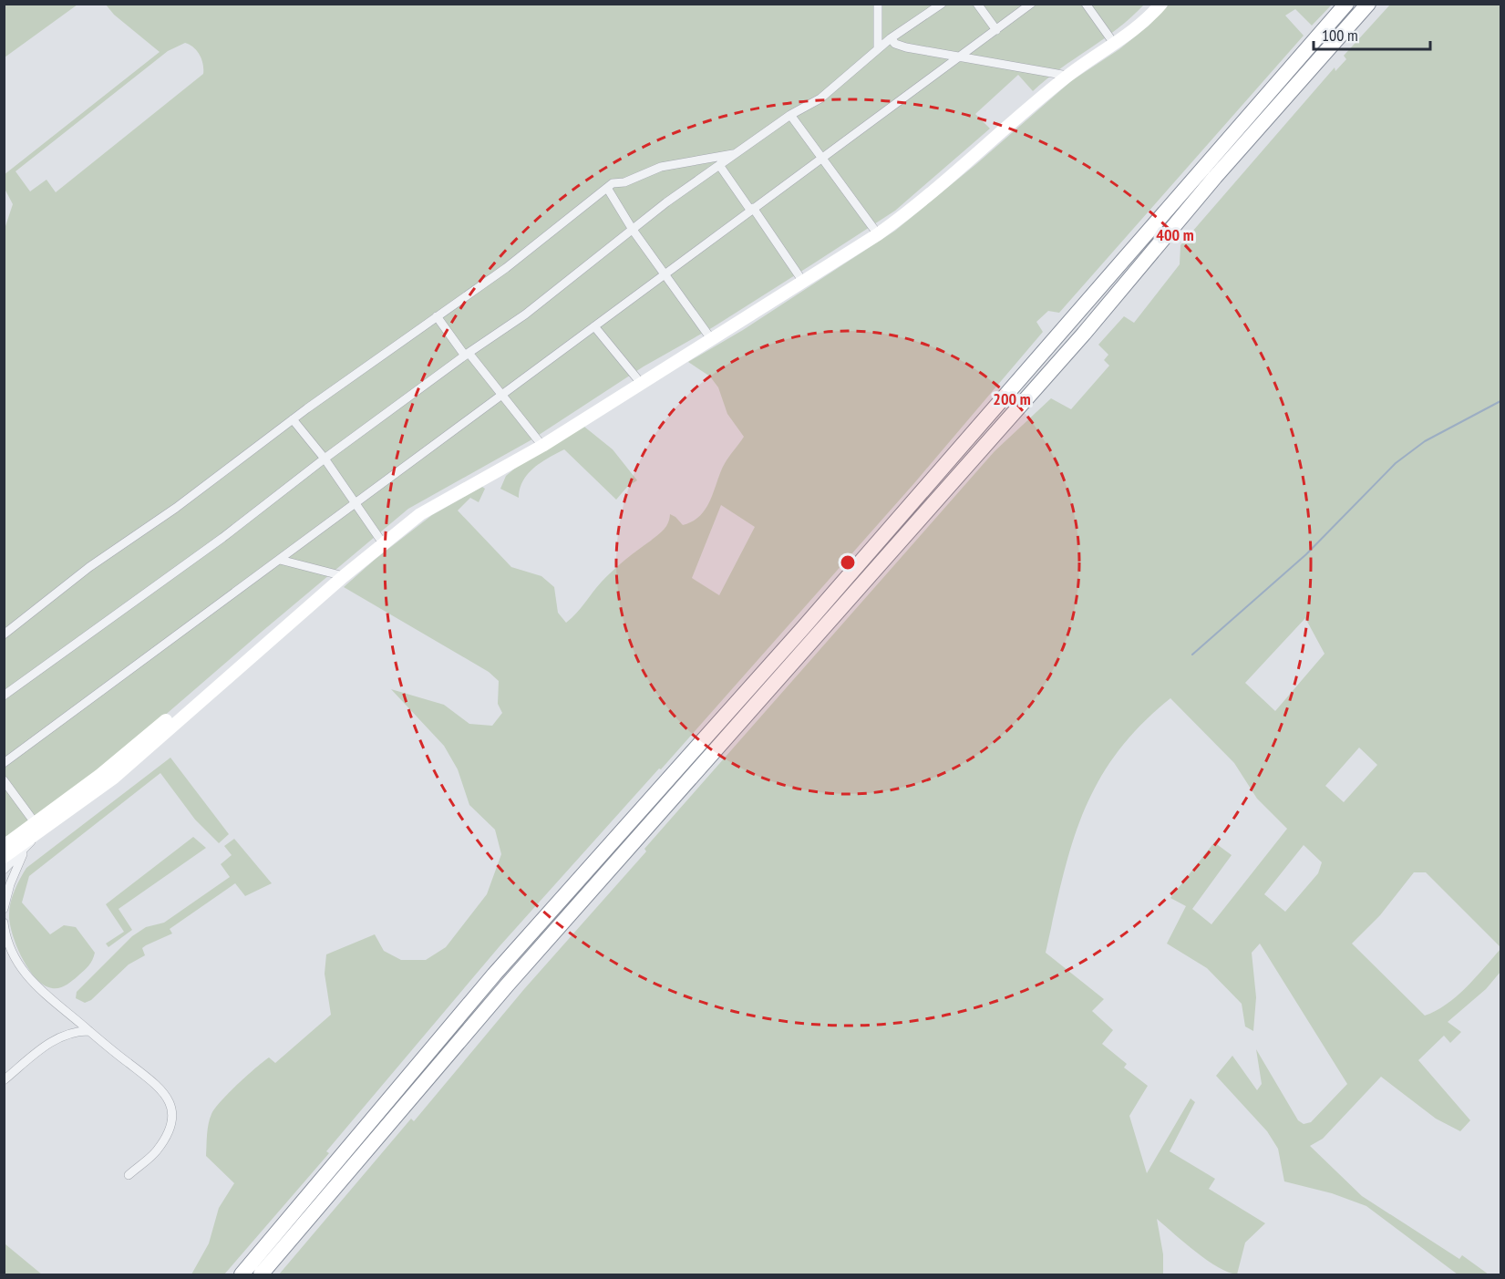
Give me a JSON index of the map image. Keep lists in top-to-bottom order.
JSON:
{
  "scale_bar": "100 m",
  "rings": ["400 m", "200 m"]
}
